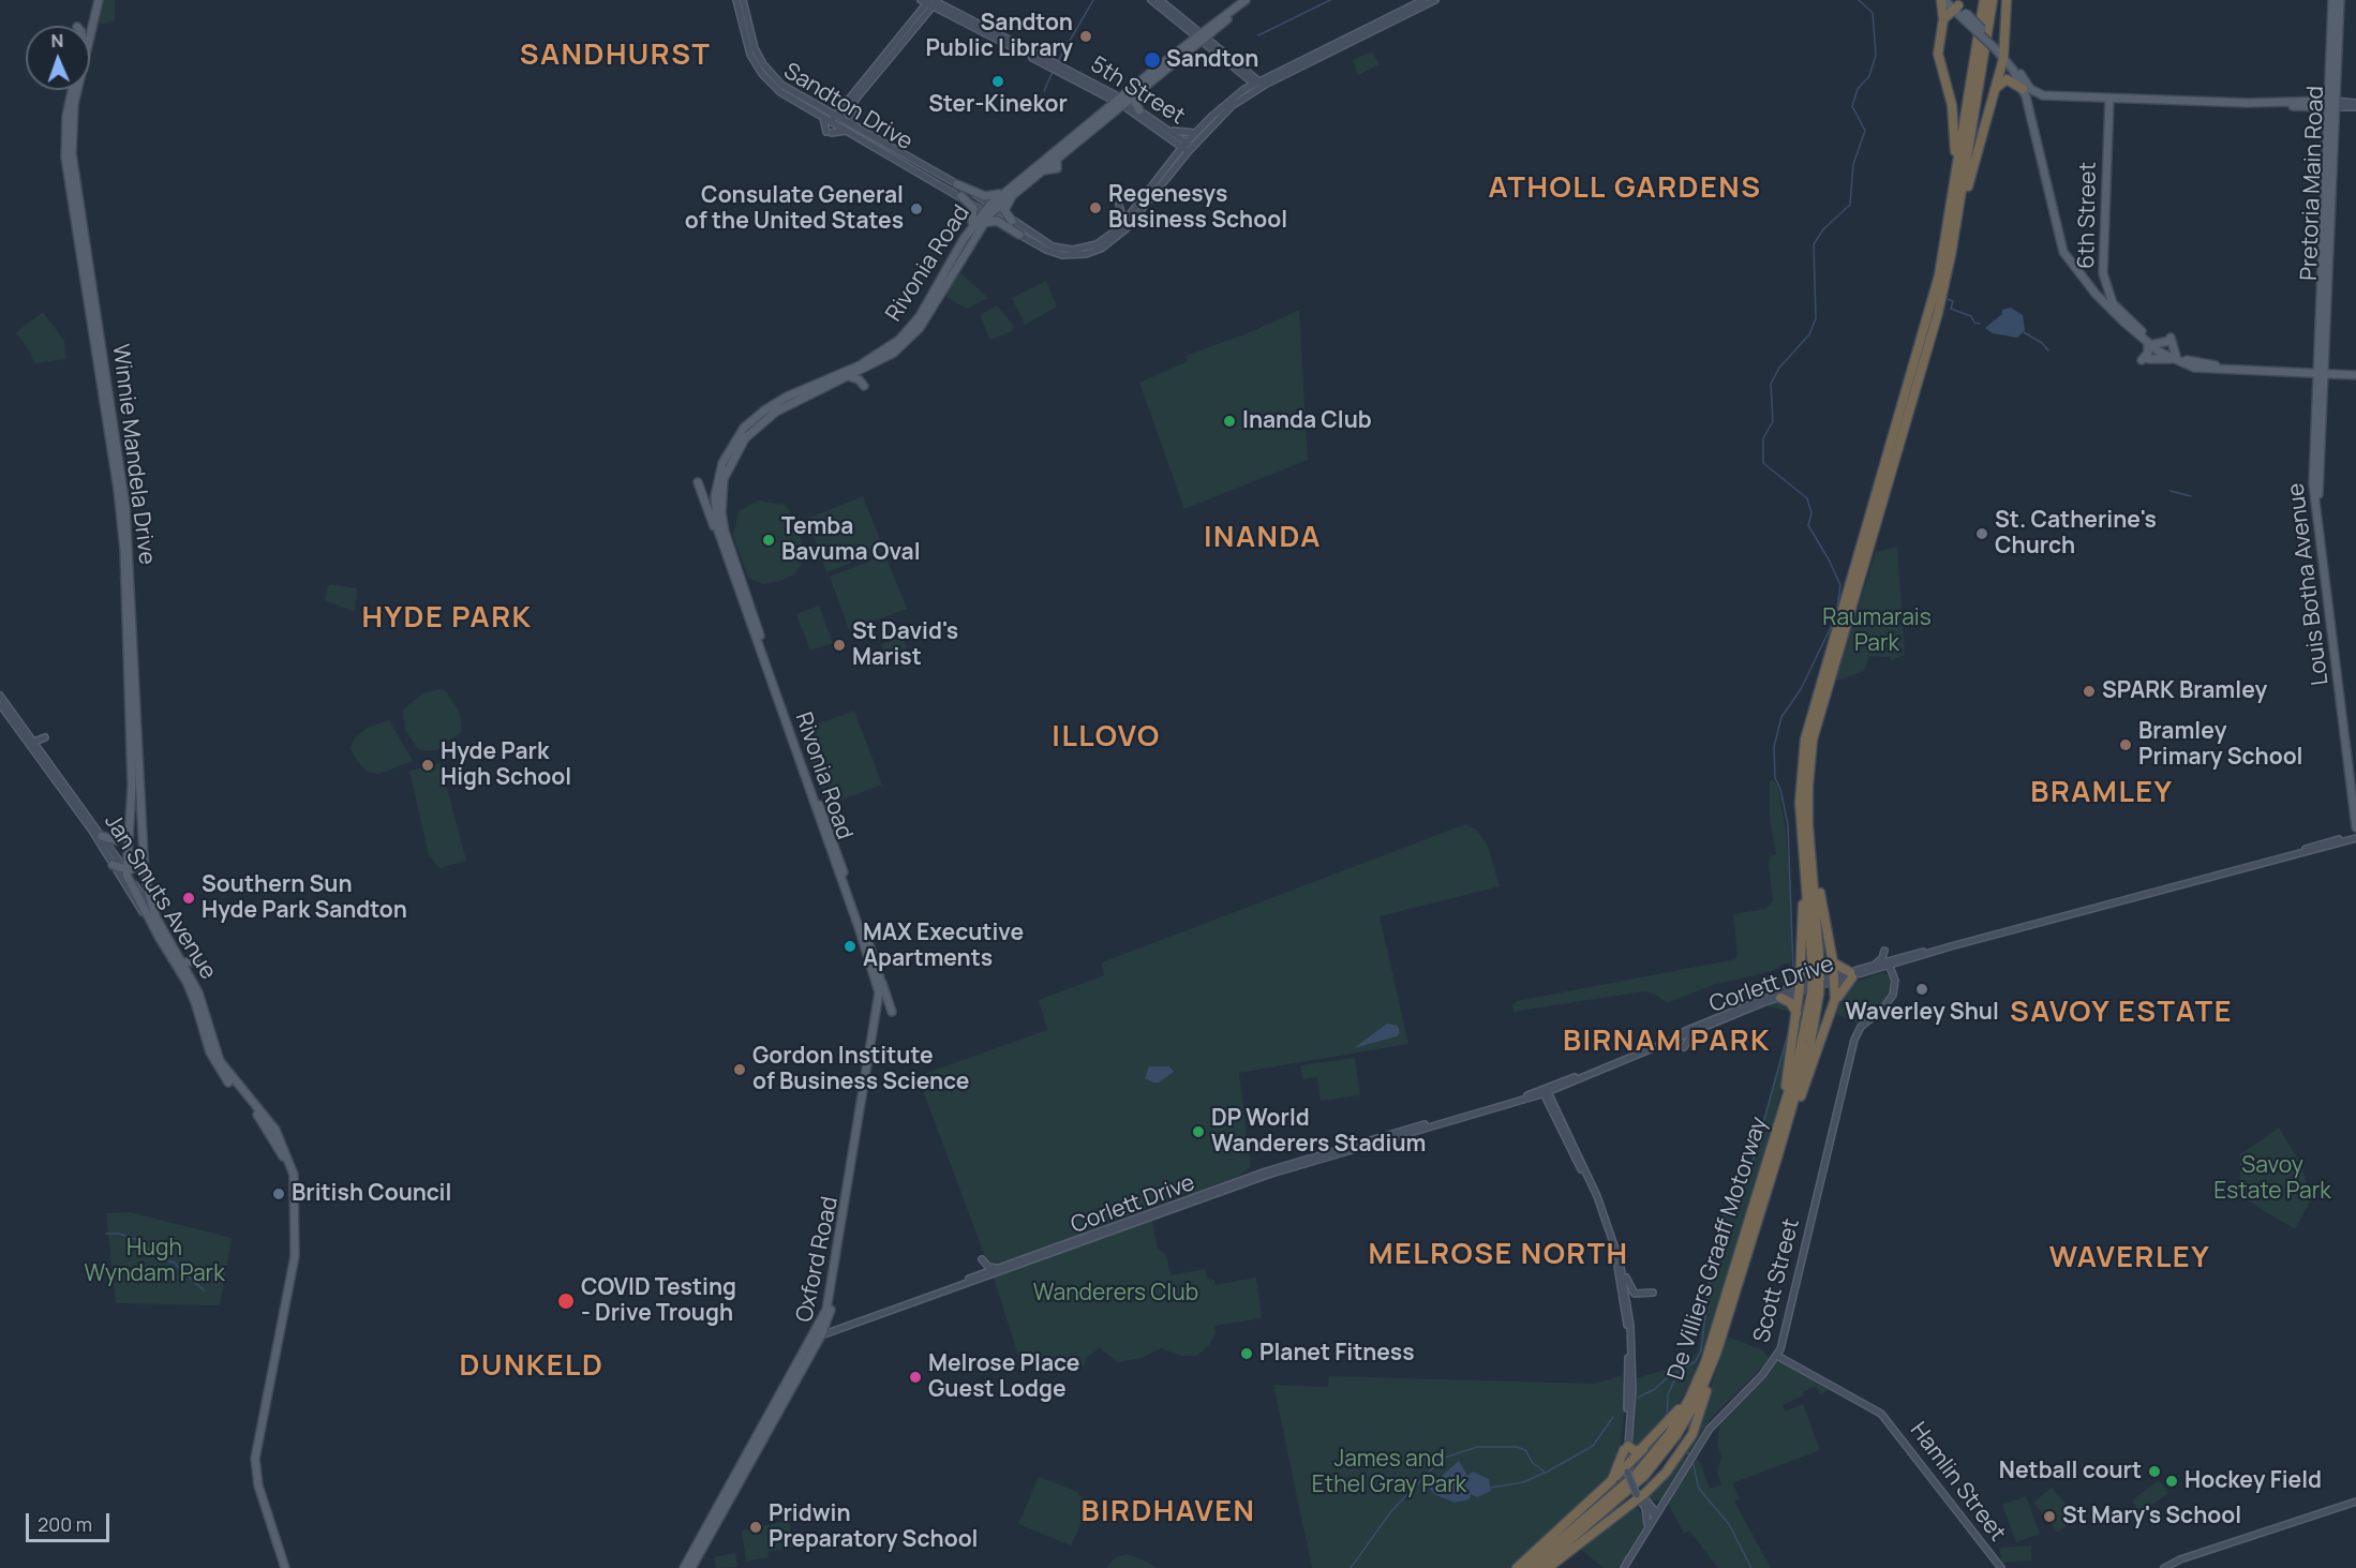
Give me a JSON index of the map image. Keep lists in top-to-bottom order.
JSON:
{
  "streets": {
    "highway": ["De Villiers Graaff Motorway"],
    "main road": [
      "5th Street",
      "Sandton Drive",
      "Pretoria Main Road",
      "6th Street",
      "Rivonia Road",
      "Winnie Mandela Drive",
      "Louis Botha Avenue",
      "Jan Smuts Avenue",
      "Corlett Drive",
      "Oxford Road",
      "Scott Street",
      "Hamlin Street"
    ]
  },
  "crossings": [
    ["5th Street", "Rivonia Road"],
    ["Sandton Drive", "Rivonia Road"],
    ["Pretoria Main Road", "Louis Botha Avenue"],
    ["Rivonia Road", "Oxford Road"],
    ["Winnie Mandela Drive", "Jan Smuts Avenue"],
    ["Corlett Drive", "Oxford Road"],
    ["Scott Street", "Hamlin Street"]
  ],
  "districts": [
    "SANDHURST",
    "ATHOLL GARDENS",
    "INANDA",
    "HYDE PARK",
    "ILLOVO",
    "BRAMLEY",
    "SAVOY ESTATE",
    "BIRNAM PARK",
    "MELROSE NORTH",
    "WAVERLEY",
    "DUNKELD",
    "BIRDHAVEN"
  ],
  "parks": [
    "Raumarais Park",
    "Savoy Estate Park",
    "Hugh Wyndam Park",
    "Wanderers Club",
    "James and Ethel Gray Park"
  ],
  "places": [
    "Sandton Public Library",
    "Sandton",
    "Ster-Kinekor",
    "Regenesys Business School",
    "Consulate General of the United States",
    "Inanda Club",
    "St. Catherine's Church",
    "Temba Bavuma Oval",
    "St David's Marist",
    "SPARK Bramley",
    "Bramley Primary School",
    "Hyde Park High School",
    "Southern Sun Hyde Park Sandton",
    "MAX Executive Apartments",
    "Waverley Shul",
    "Gordon Institute of Business Science",
    "DP World Wanderers Stadium",
    "British Council",
    "COVID Testing - Drive Trough",
    "Planet Fitness",
    "Melrose Place Guest Lodge",
    "Netball court",
    "Hockey Field",
    "St Mary's School",
    "Pridwin Preparatory School"
  ],
  "scale_bar": "200 m",
  "north": "top"
}
